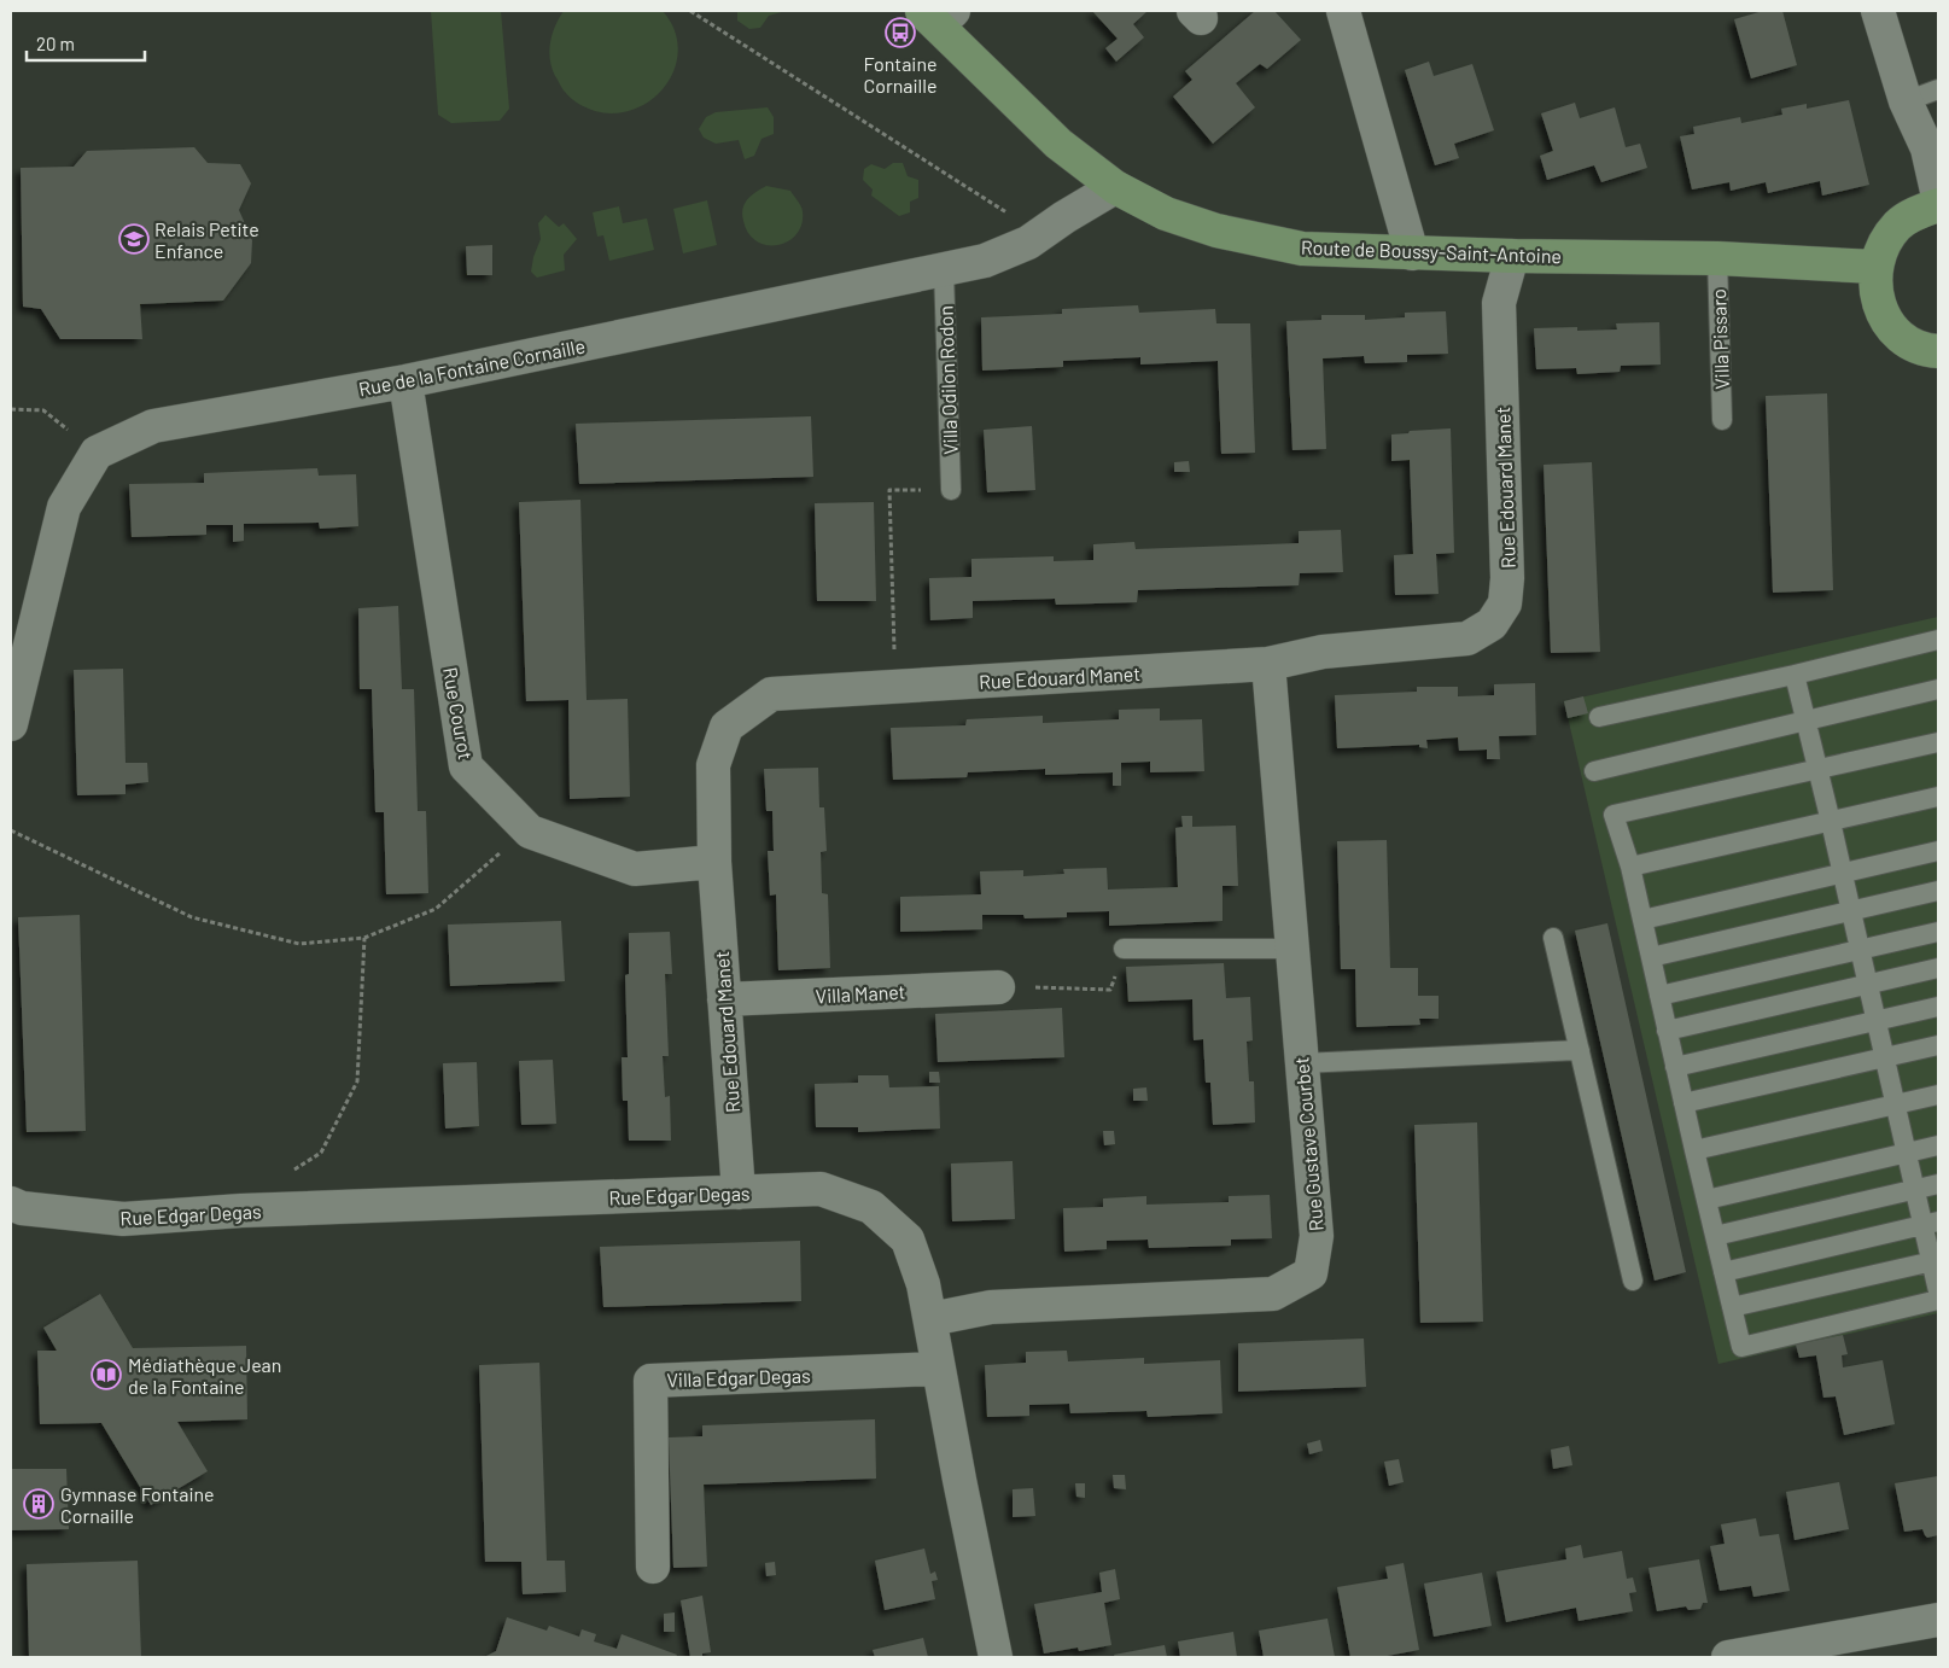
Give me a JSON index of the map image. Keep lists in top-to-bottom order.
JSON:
{
  "streets": {
    "main road": ["Route de Boussy-Saint-Antoine"],
    "street": [
      "Rue de la Fontaine Cornaille",
      "Rue Edouard Manet",
      "Rue Courot",
      "Villa Manet",
      "Rue Gustave Courbet",
      "Rue Edgar Degas",
      "Villa Edgar Degas"
    ],
    "lane": ["Villa Pissaro", "Villa Odilon Rodon"]
  },
  "crossings": [
    ["Route de Boussy-Saint-Antoine", "Villa Pissaro"],
    ["Route de Boussy-Saint-Antoine", "Rue de la Fontaine Cornaille"],
    ["Route de Boussy-Saint-Antoine", "Rue Edouard Manet"],
    ["Rue de la Fontaine Cornaille", "Villa Odilon Rodon"],
    ["Rue de la Fontaine Cornaille", "Rue Courot"],
    ["Rue Edouard Manet", "Rue Courot"],
    ["Rue Edouard Manet", "Villa Manet"],
    ["Rue Edouard Manet", "Rue Gustave Courbet"],
    ["Rue Edouard Manet", "Rue Edgar Degas"],
    ["Rue Gustave Courbet", "Rue Edgar Degas"],
    ["Rue Edgar Degas", "Villa Edgar Degas"]
  ],
  "places": {
    "bus stop": ["Fontaine Cornaille"],
    "school or university": ["Relais Petite Enfance"],
    "library": ["Médiathèque Jean de la Fontaine"],
    "building": ["Gymnase Fontaine Cornaille"]
  },
  "scale_bar": "20 m"
}
